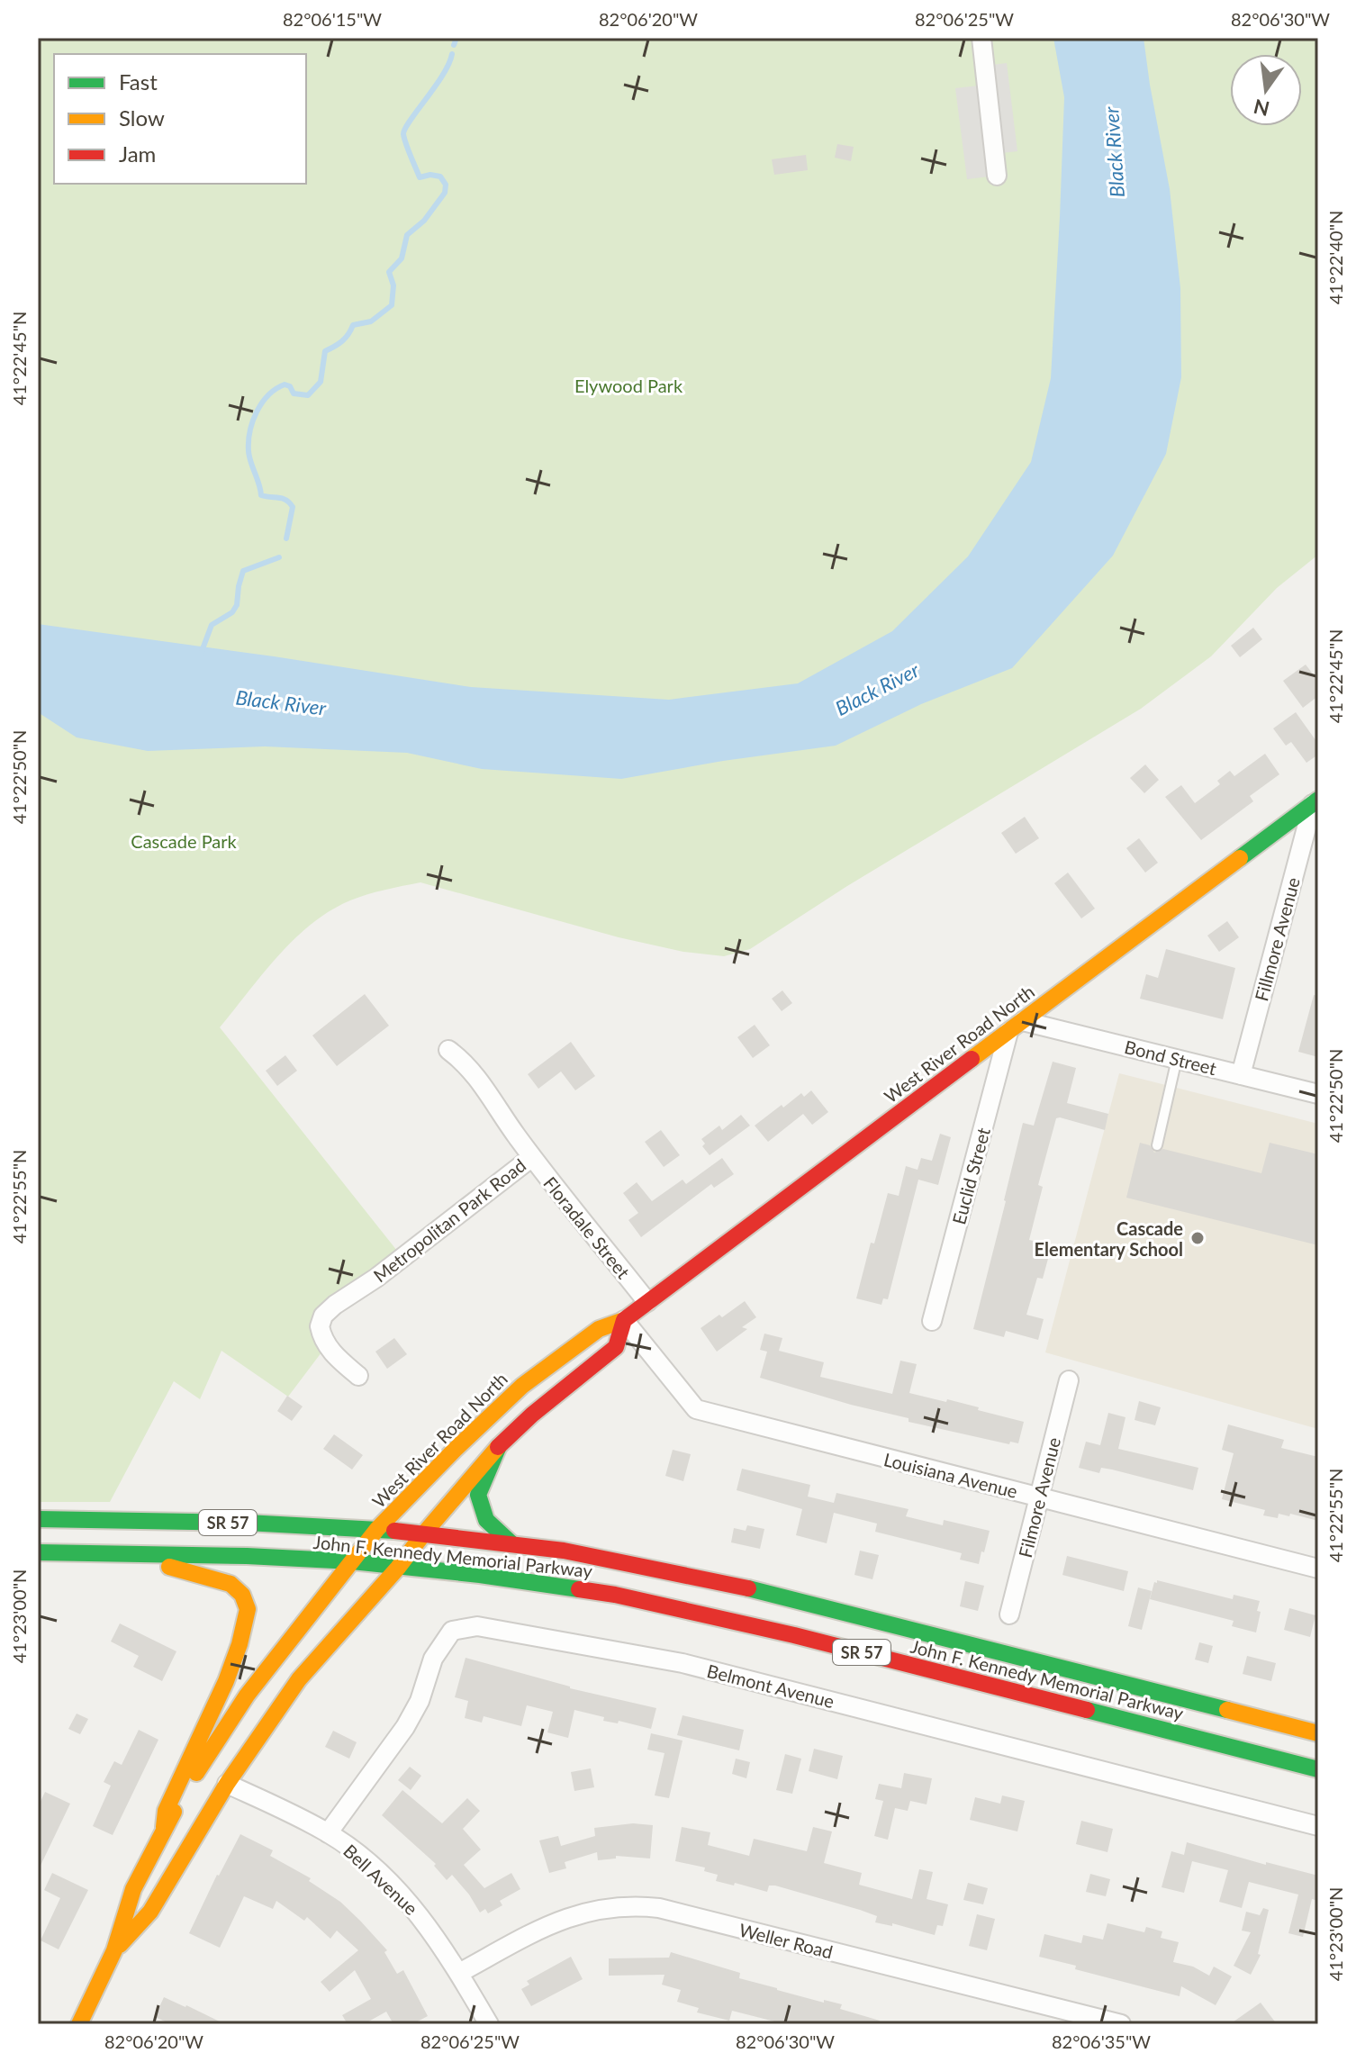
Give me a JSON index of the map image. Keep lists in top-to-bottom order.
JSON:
{
  "streets": {
    "main road": ["West River Road North", "SR 57", "John F. Kennedy Memorial Parkway"],
    "street": [
      "Fillmore Avenue",
      "Bond Street",
      "Euclid Street",
      "Metropolitan Park Road",
      "Floradale Street",
      "Louisiana Avenue",
      "Filmore Avenue",
      "Belmont Avenue",
      "Bell Avenue",
      "Weller Road"
    ]
  },
  "crossings": [
    ["Fillmore Avenue", "West River Road North"],
    ["Fillmore Avenue", "Bond Street"],
    ["West River Road North", "Bond Street"],
    ["West River Road North", "Euclid Street"],
    ["West River Road North", "Floradale Street"],
    ["West River Road North", "Louisiana Avenue"],
    ["West River Road North", "John F. Kennedy Memorial Parkway"],
    ["West River Road North", "Bell Avenue"],
    ["Bond Street", "Euclid Street"],
    ["Metropolitan Park Road", "Floradale Street"],
    ["Louisiana Avenue", "Filmore Avenue"],
    ["Belmont Avenue", "Bell Avenue"],
    ["Bell Avenue", "Weller Road"]
  ],
  "water": ["Black River"],
  "parks": ["Elywood Park", "Cascade Park"],
  "places": ["Cascade Elementary School"],
  "legend": ["Fast", "Slow", "Jam"],
  "north": "bottom",
  "coordinates": [
    "82°06'15\"W",
    "82°06'20\"W",
    "82°06'25\"W",
    "82°06'30\"W",
    "41°22'40\"N",
    "41°22'45\"N",
    "41°22'50\"N",
    "41°22'55\"N",
    "41°23'00\"N",
    "82°06'35\"W"
  ]
}
